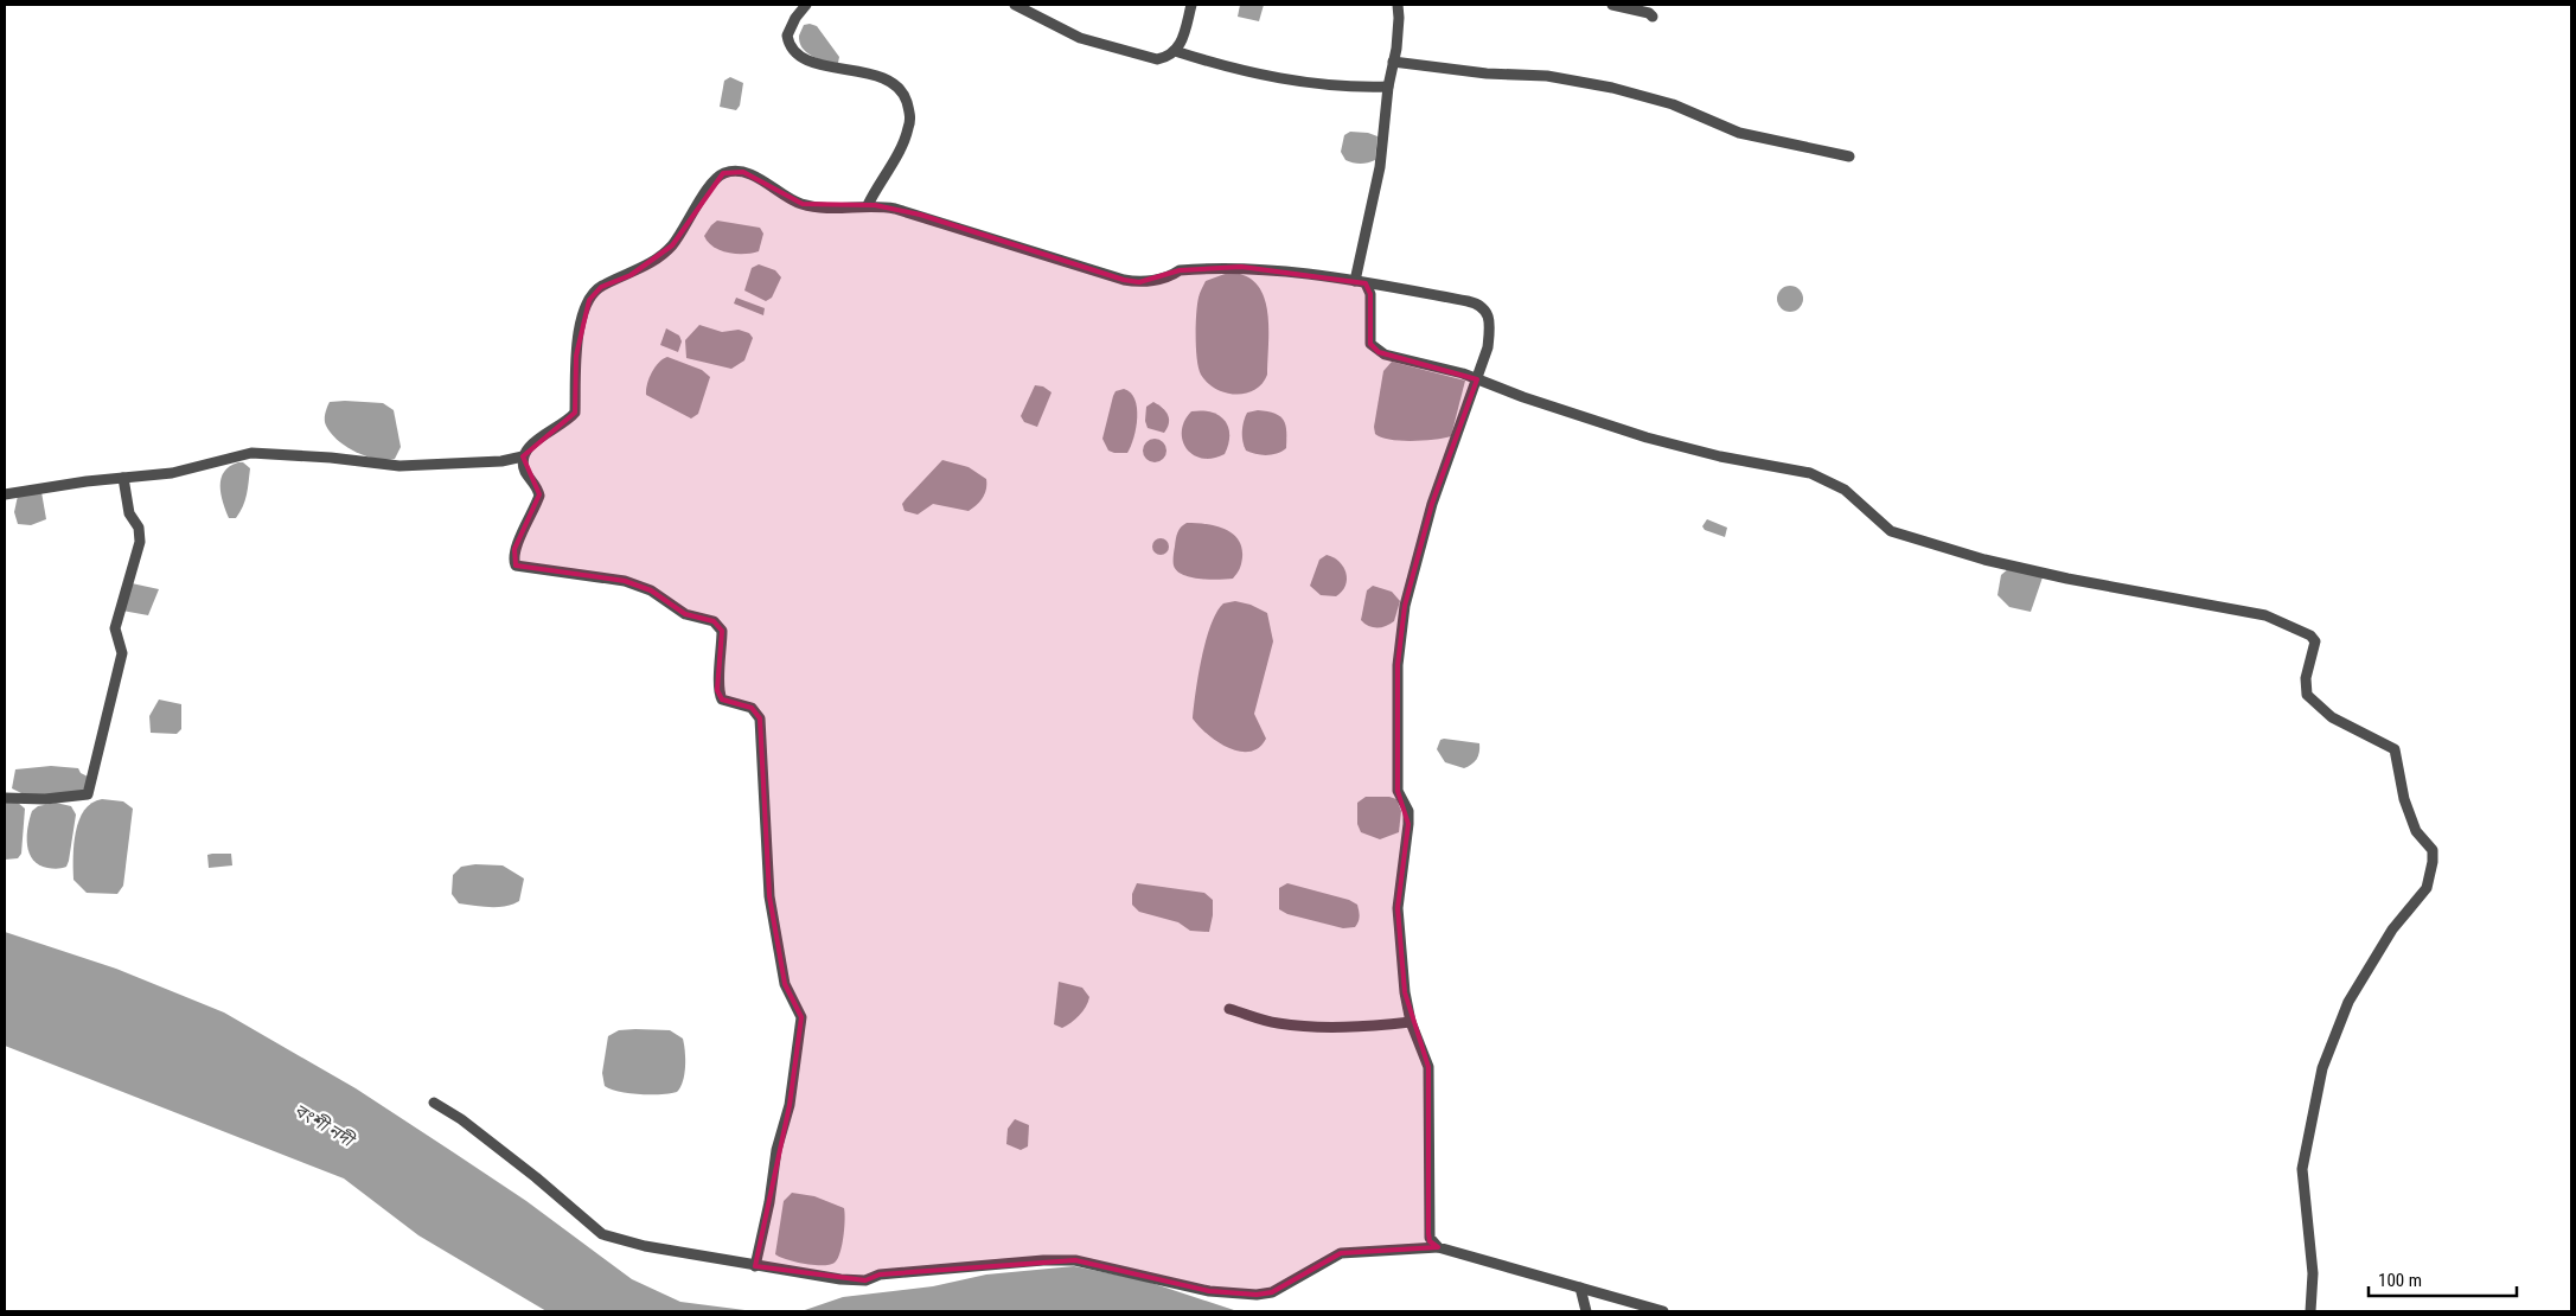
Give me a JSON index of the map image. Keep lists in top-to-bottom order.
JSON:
{
  "water": ["বংশী নদী"],
  "scale_bar": "100 m"
}
